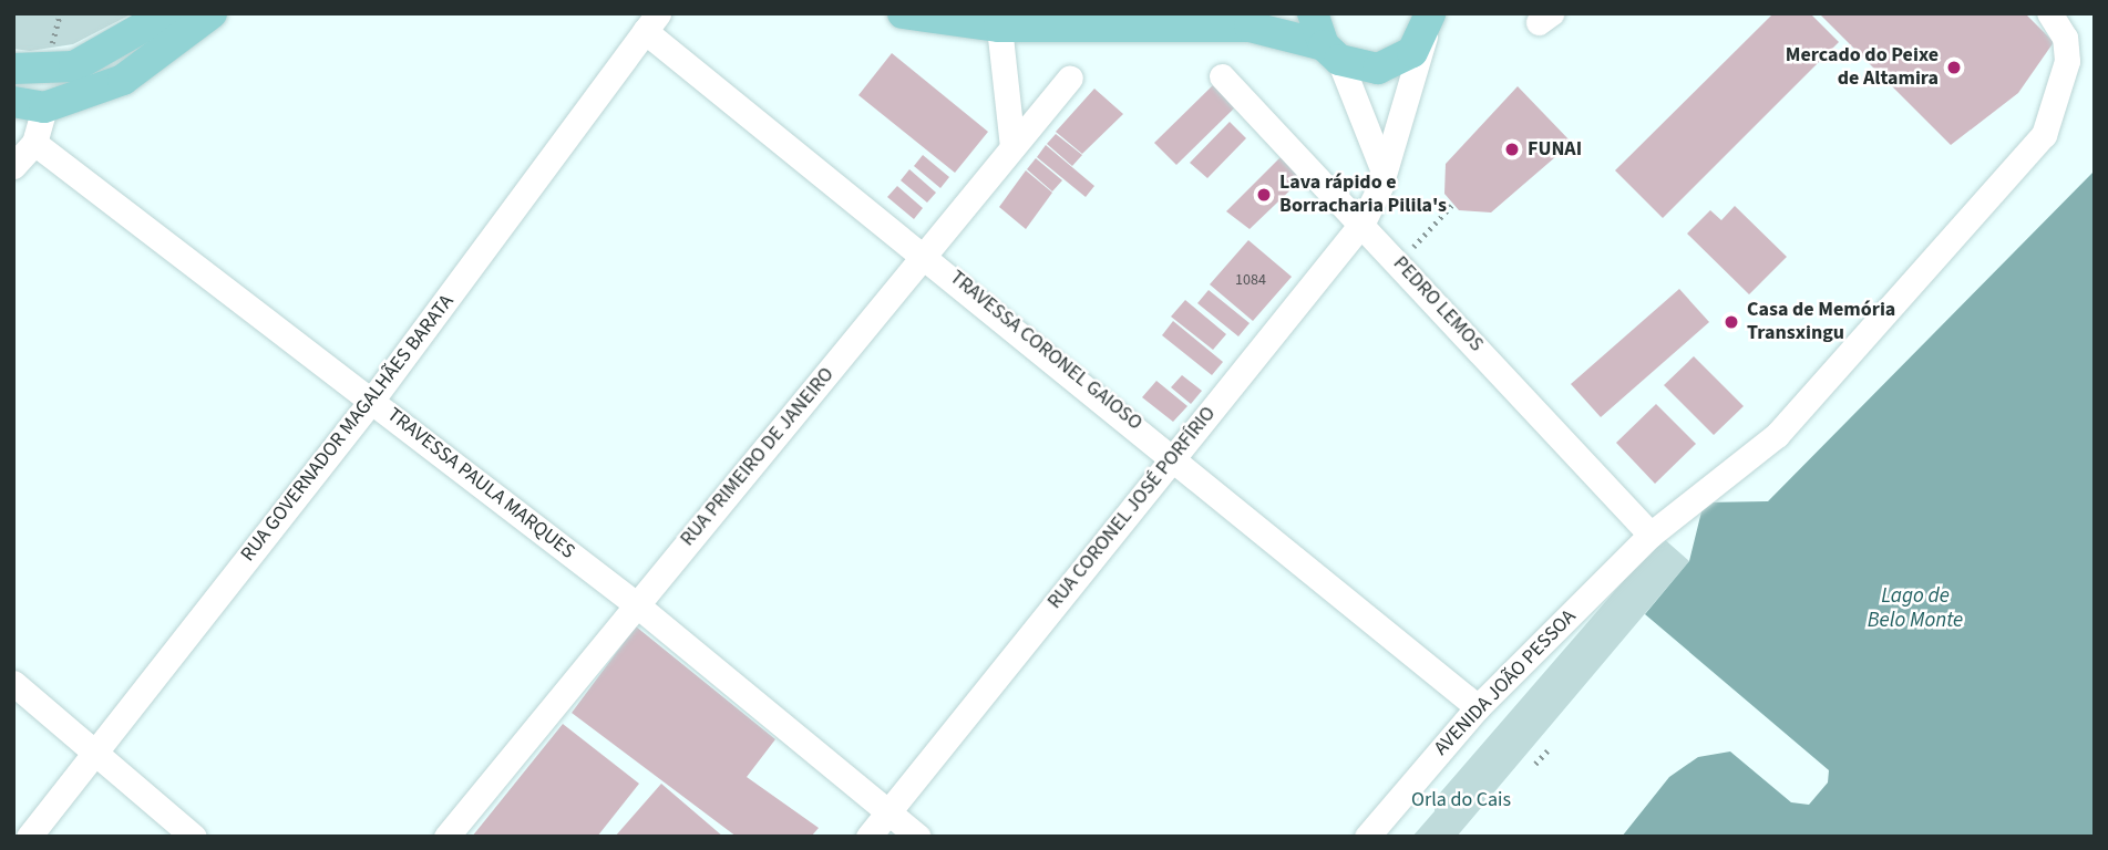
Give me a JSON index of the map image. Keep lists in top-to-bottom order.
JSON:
{
  "streets": {
    "street": [
      "PEDRO LEMOS",
      "TRAVESSA CORONEL GAIOSO",
      "RUA GOVERNADOR MAGALHÃES BARATA",
      "RUA PRIMEIRO DE JANEIRO",
      "TRAVESSA PAULA MARQUES",
      "RUA CORONEL JOSÉ PORFÍRIO",
      "AVENIDA JOÃO PESSOA"
    ]
  },
  "crossings": [
    ["PEDRO LEMOS", "RUA CORONEL JOSÉ PORFÍRIO"],
    ["PEDRO LEMOS", "AVENIDA JOÃO PESSOA"],
    ["TRAVESSA CORONEL GAIOSO", "RUA GOVERNADOR MAGALHÃES BARATA"],
    ["TRAVESSA CORONEL GAIOSO", "RUA PRIMEIRO DE JANEIRO"],
    ["TRAVESSA CORONEL GAIOSO", "RUA CORONEL JOSÉ PORFÍRIO"],
    ["TRAVESSA CORONEL GAIOSO", "AVENIDA JOÃO PESSOA"],
    ["RUA GOVERNADOR MAGALHÃES BARATA", "TRAVESSA PAULA MARQUES"],
    ["RUA PRIMEIRO DE JANEIRO", "TRAVESSA PAULA MARQUES"],
    ["TRAVESSA PAULA MARQUES", "RUA CORONEL JOSÉ PORFÍRIO"]
  ],
  "water": ["Lago de Belo Monte"],
  "parks": ["Orla do Cais"],
  "places": [
    "Mercado do Peixe de Altamira",
    "FUNAI",
    "Lava rápido e Borracharia Pilila's",
    "Casa de Memória Transxingu"
  ],
  "house_numbers": ["1084"]
}
